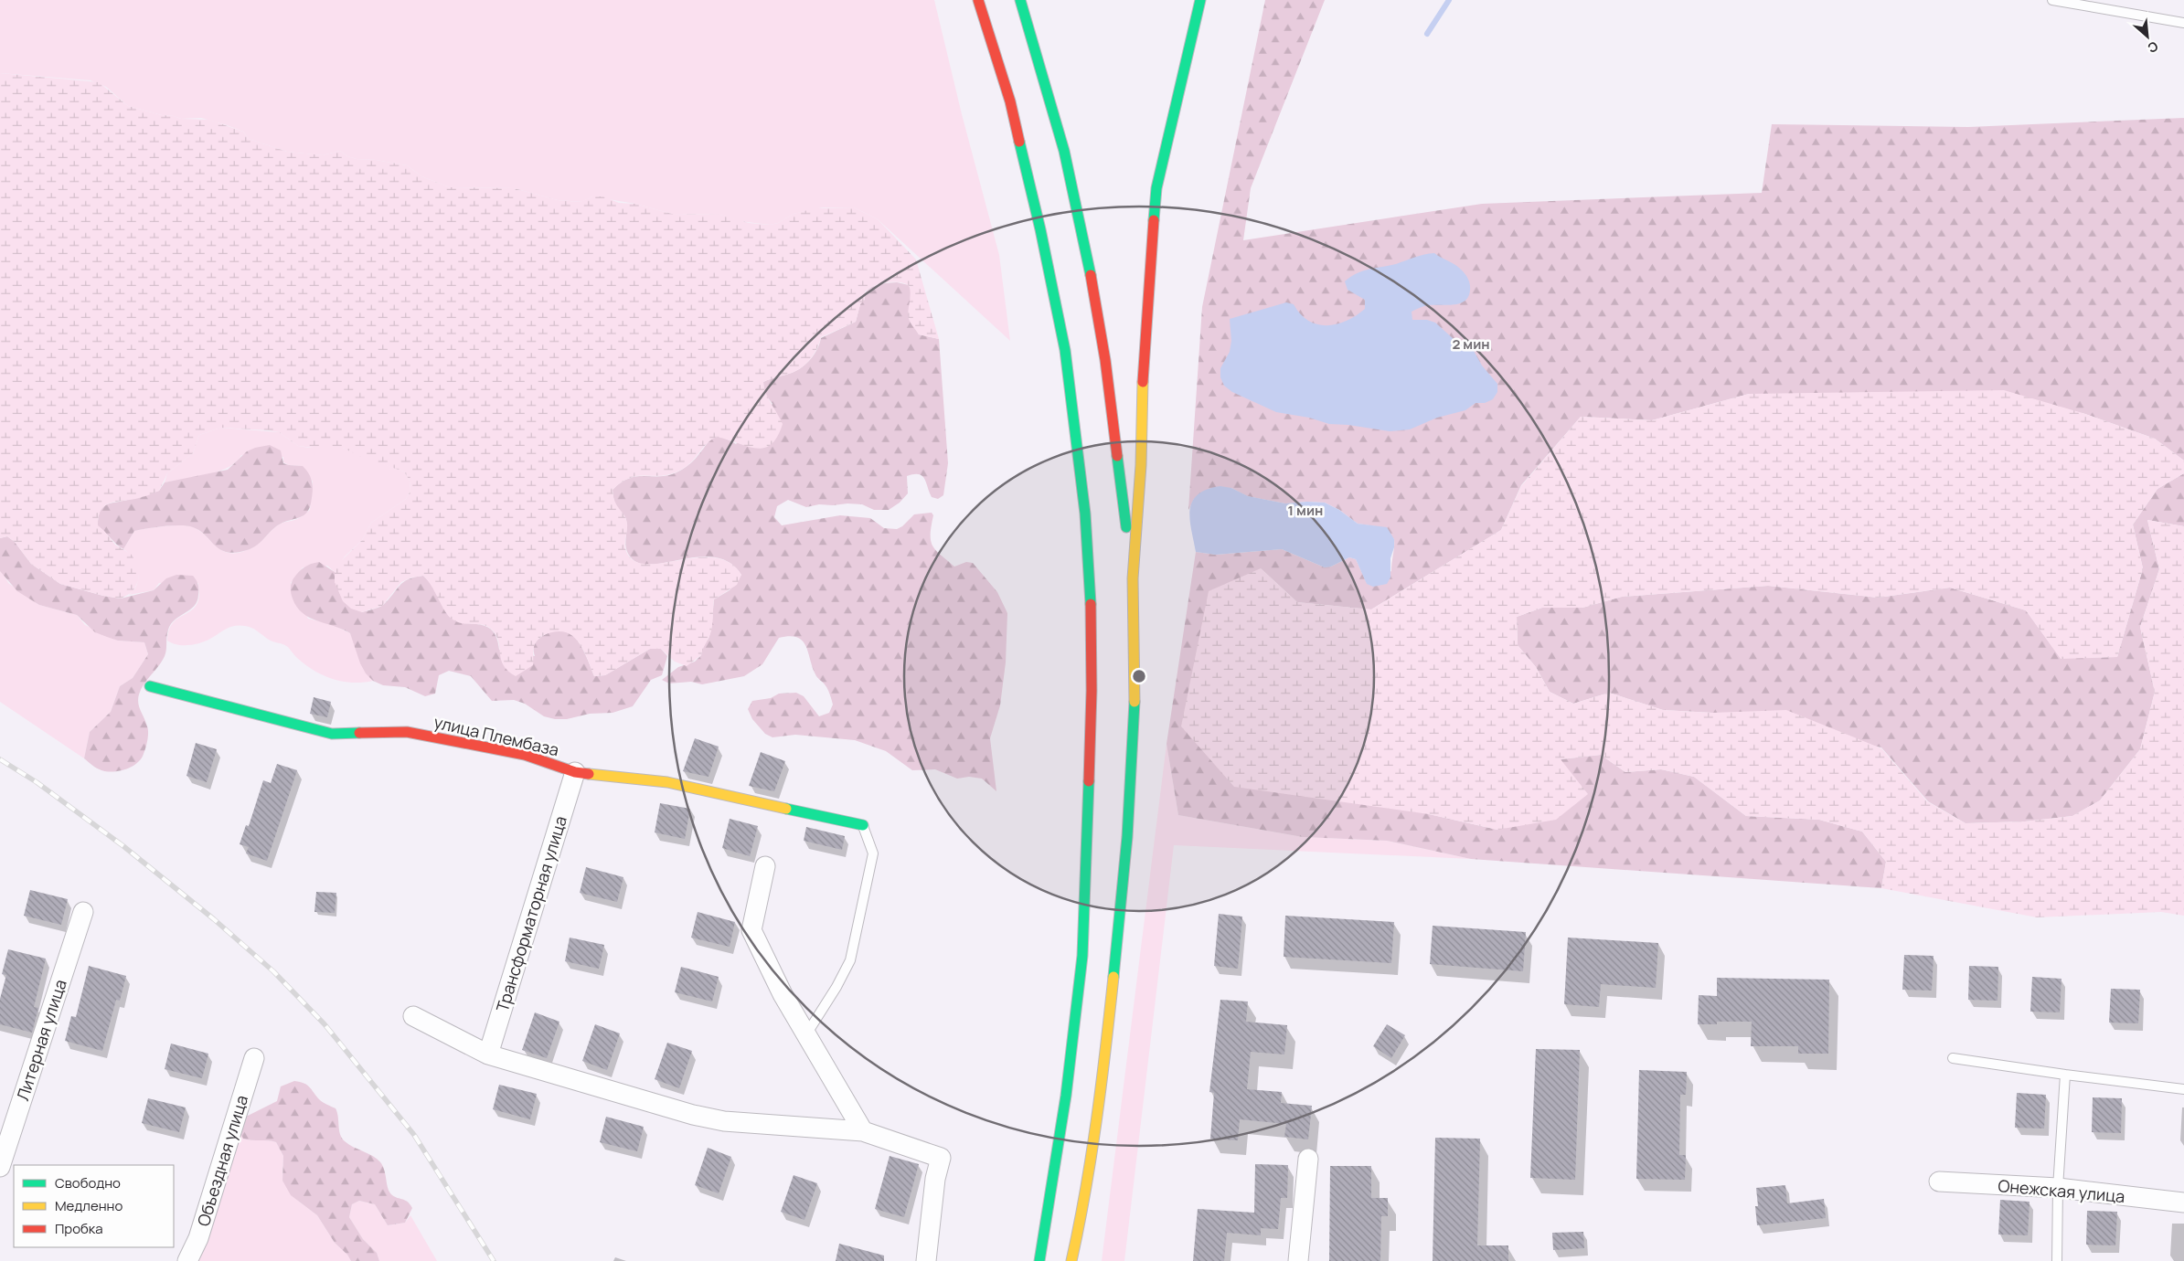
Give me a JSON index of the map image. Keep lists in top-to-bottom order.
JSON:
{
  "streets": {
    "main road": ["улица Плембаза"],
    "street": [
      "Трансформаторная улица",
      "Литерная улица",
      "Объездная улица",
      "Онежская улица"
    ]
  },
  "crossings": [
    ["улица Плембаза", "Трансформаторная улица"]
  ],
  "legend": ["Свободно", "Медленно", "Пробка"],
  "north": "bottom right",
  "rings": ["2 мин", "1 мин"]
}
